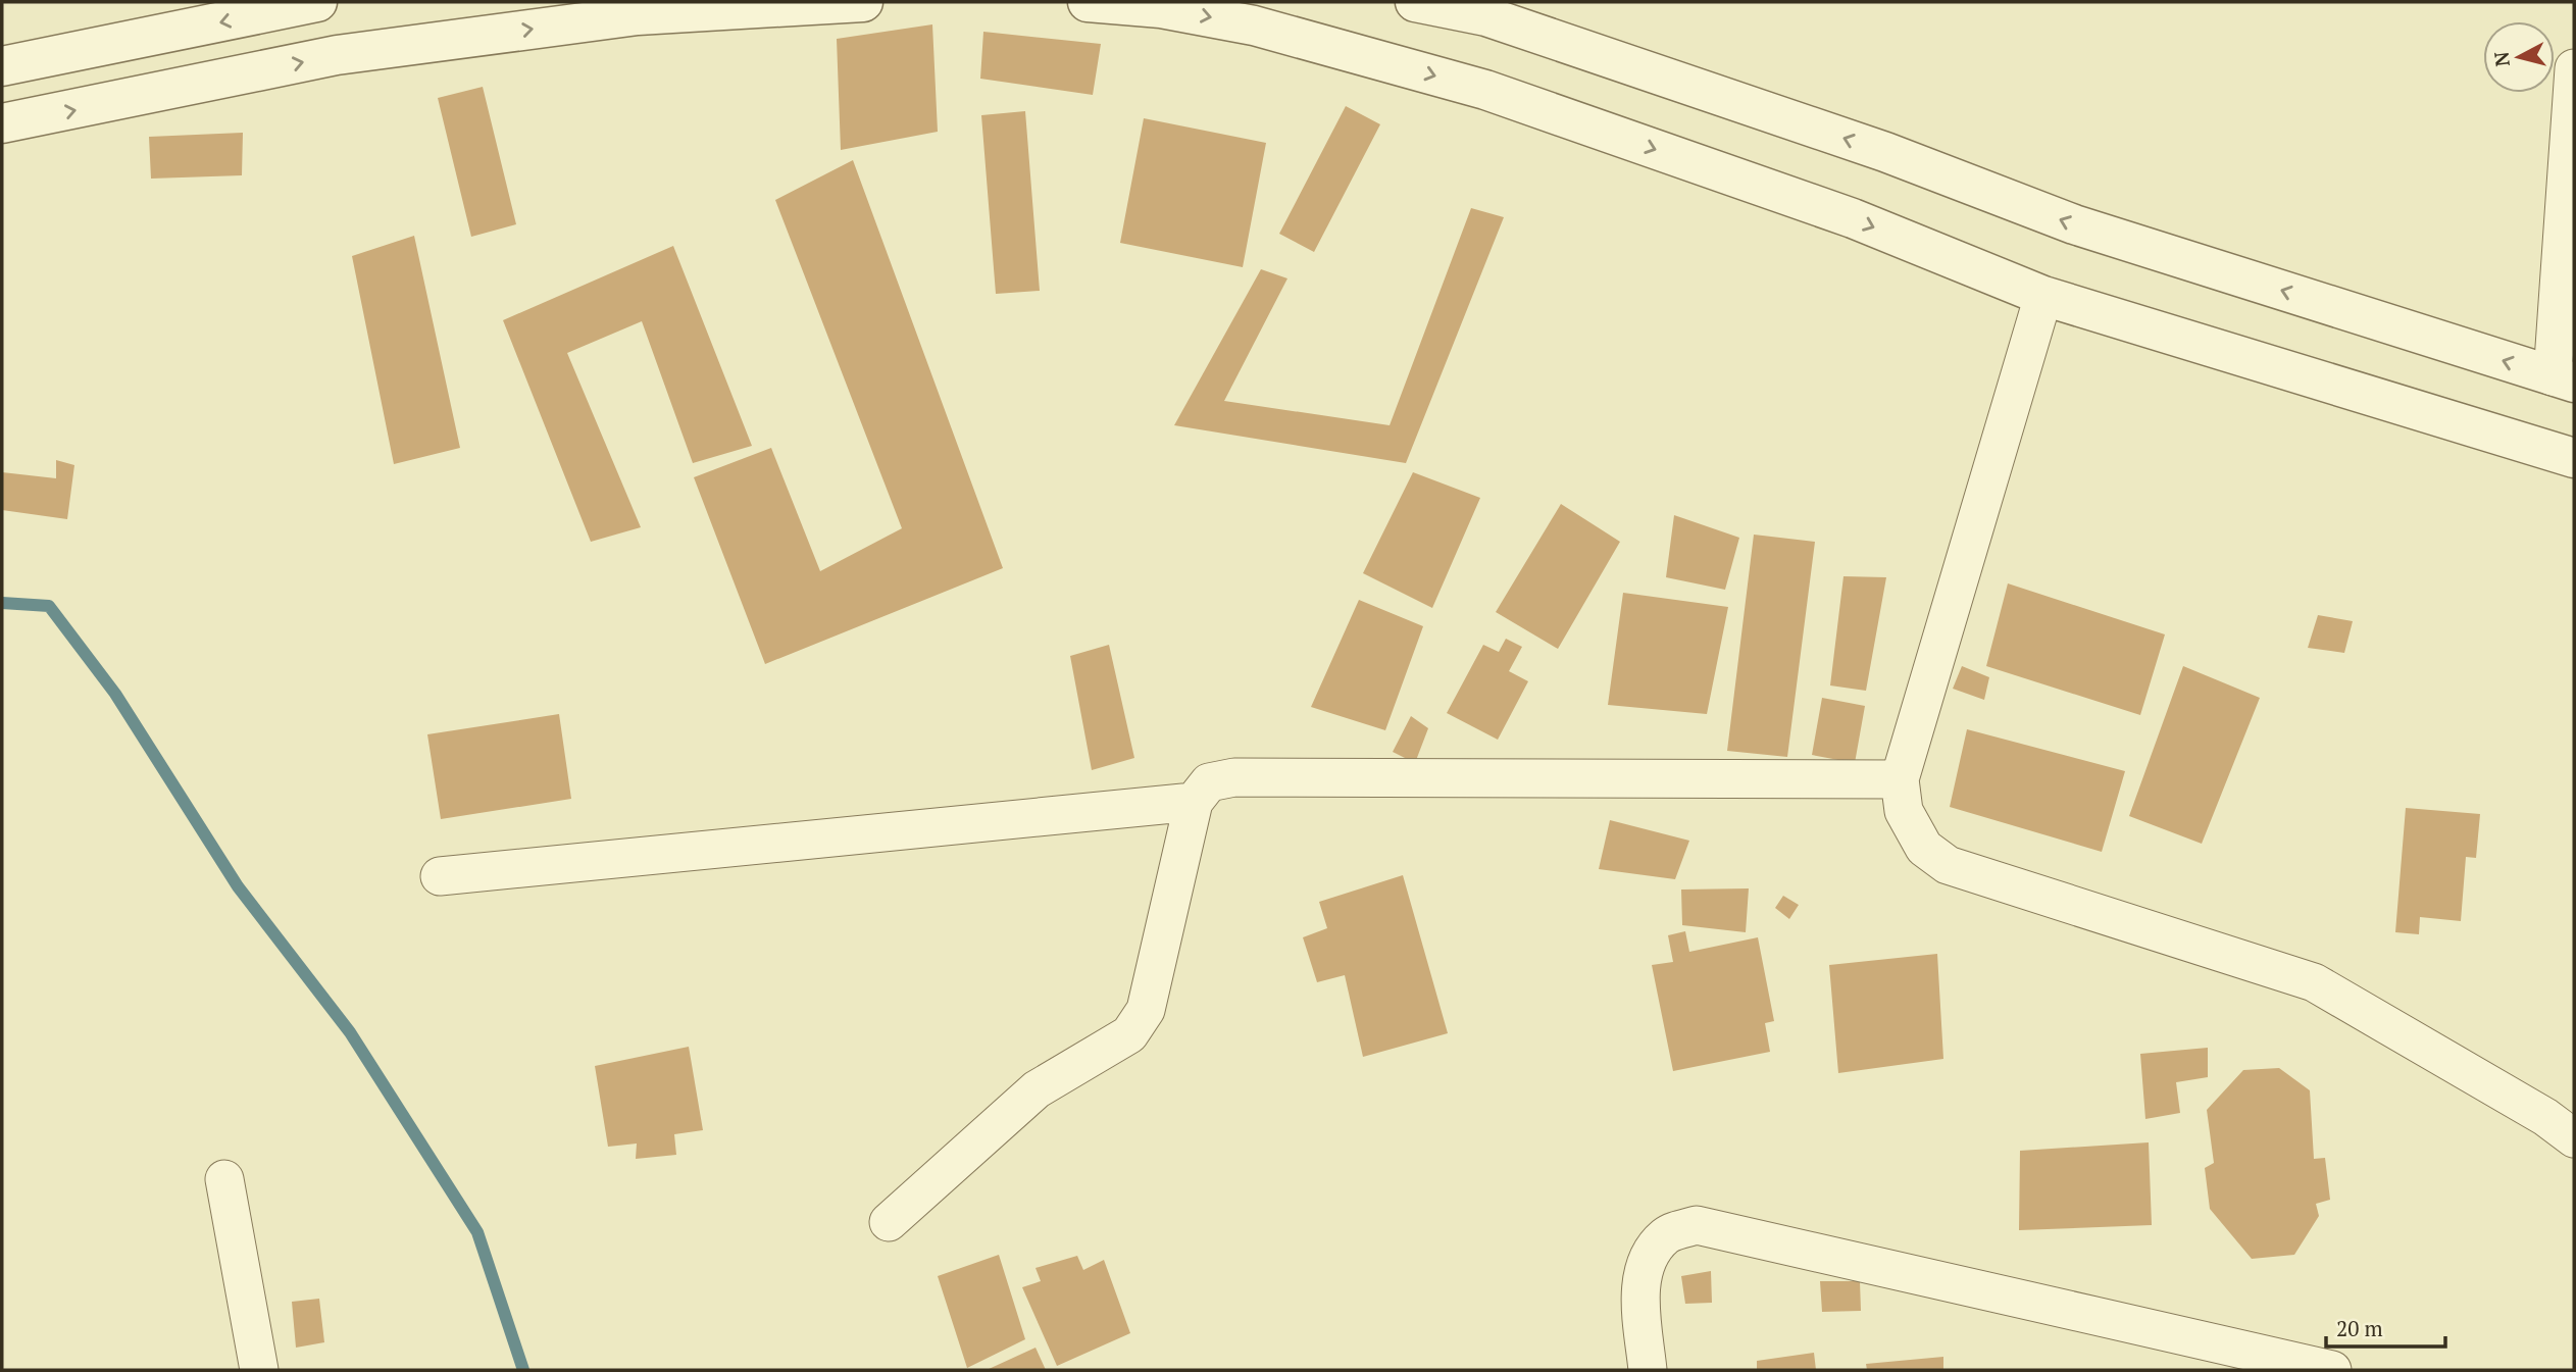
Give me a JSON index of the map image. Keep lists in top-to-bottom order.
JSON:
{
  "scale_bar": "20 m",
  "north": "left"
}
